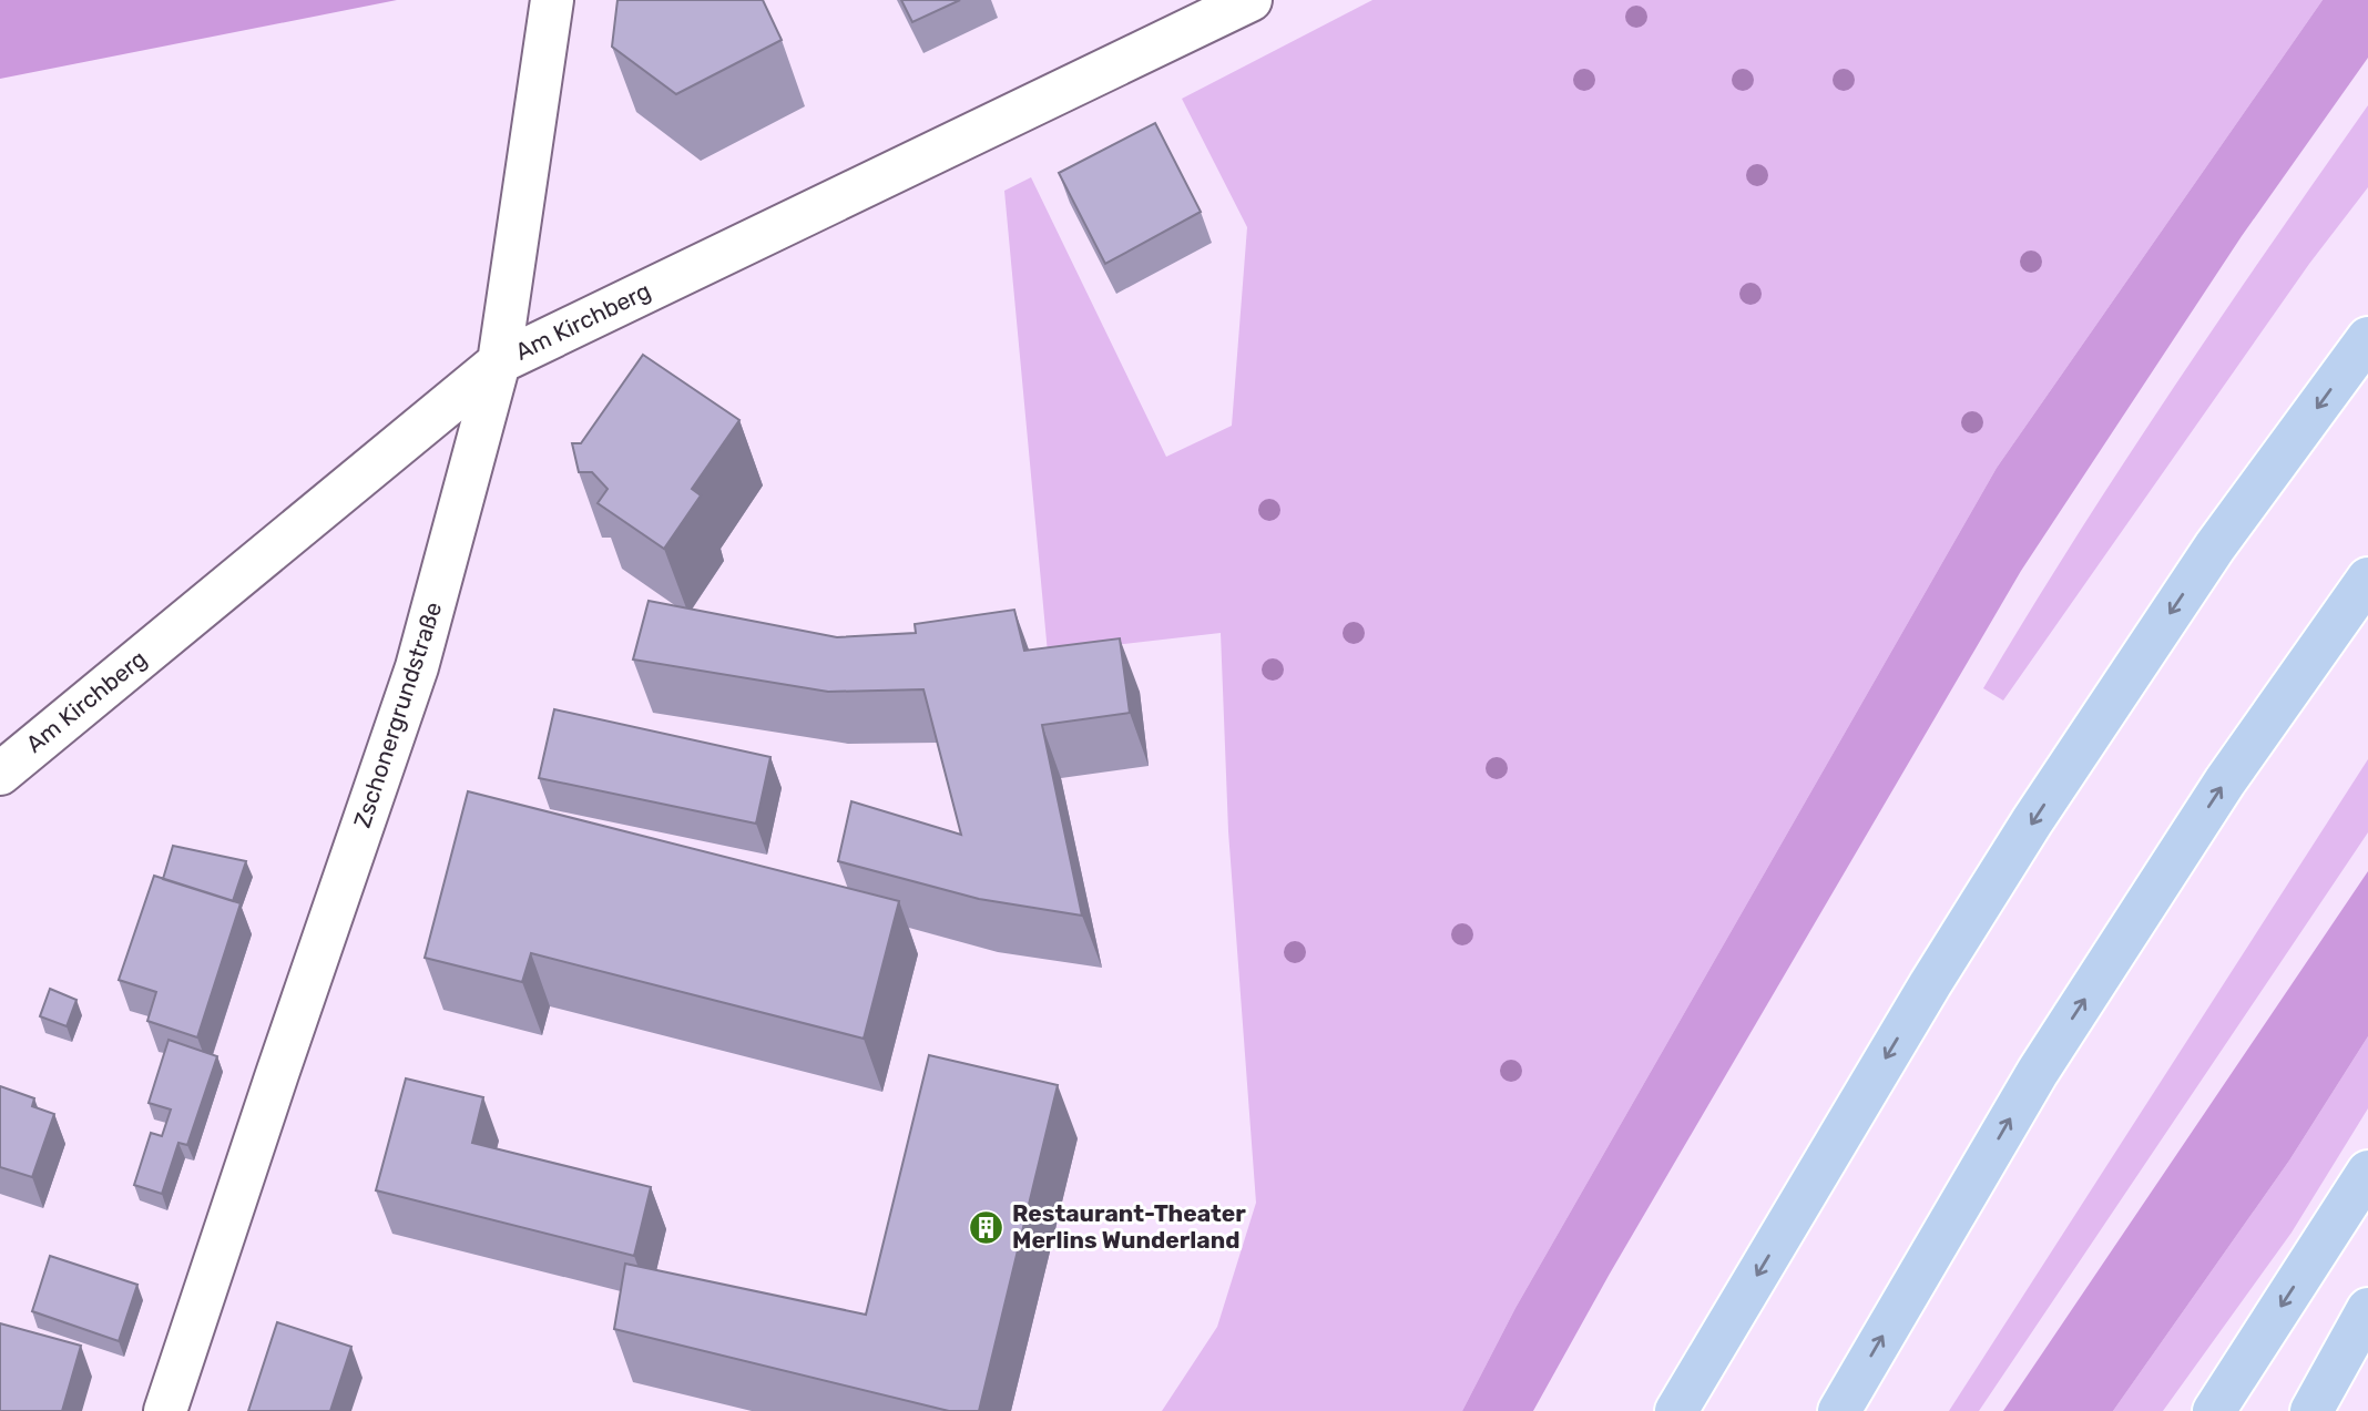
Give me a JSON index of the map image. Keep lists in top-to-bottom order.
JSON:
{
  "streets": {
    "street": ["Am Kirchberg", "Zschonergrundstraße"]
  },
  "crossings": [
    ["Am Kirchberg", "Zschonergrundstraße"]
  ],
  "places": {
    "building": ["Restaurant-Theater Merlins Wunderland"]
  }
}
